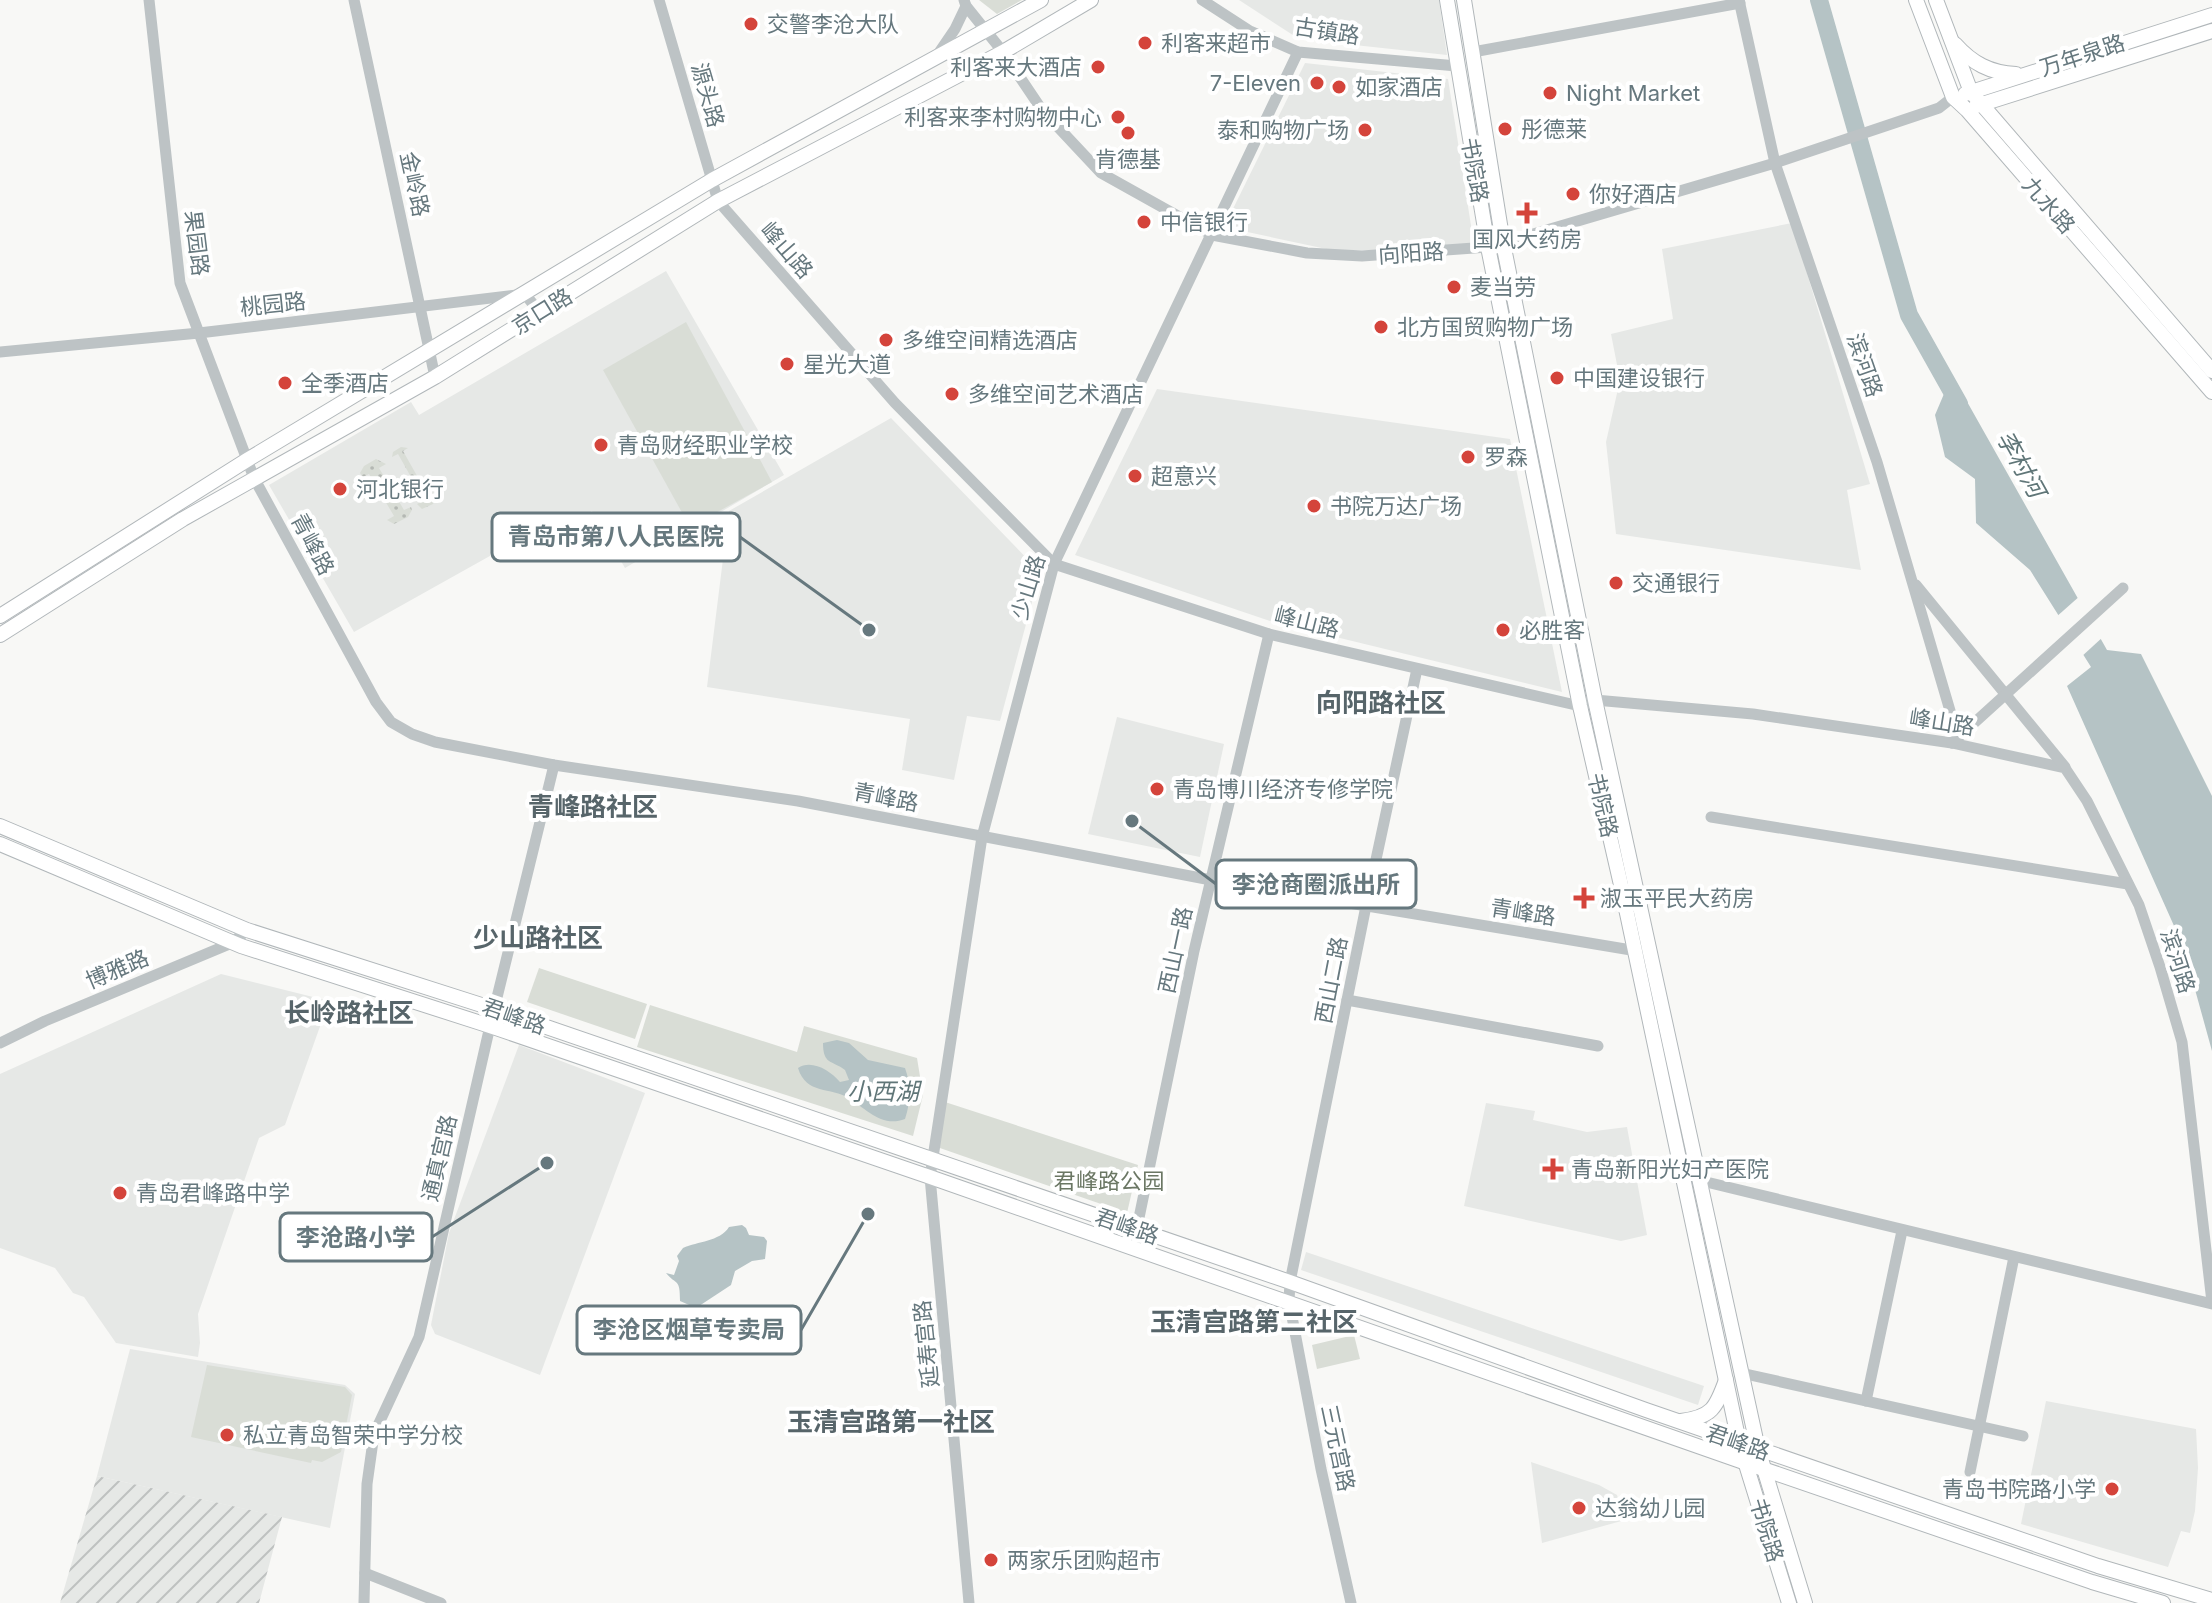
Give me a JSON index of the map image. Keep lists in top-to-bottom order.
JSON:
{
  "streets": {
    "main road": [
      "万年泉路",
      "书院路",
      "九水路",
      "向阳路",
      "京口路",
      "君峰路"
    ],
    "street": [
      "古镇路",
      "源头路",
      "金岭路",
      "果园路",
      "峰山路",
      "桃园路",
      "滨河路",
      "青峰路",
      "少山路",
      "西山一路",
      "博雅路",
      "西山二路",
      "通真宫路",
      "延寿宫路",
      "三元宫路"
    ]
  },
  "crossings": [
    ["古镇路", "书院路"],
    ["古镇路", "少山路"],
    ["万年泉路", "九水路"],
    ["万年泉路", "向阳路"],
    ["源头路", "峰山路"],
    ["源头路", "京口路"],
    ["书院路", "峰山路"],
    ["书院路", "向阳路"],
    ["书院路", "青峰路"],
    ["书院路", "君峰路"],
    ["金岭路", "桃园路"],
    ["金岭路", "京口路"],
    ["九水路", "向阳路"],
    ["果园路", "桃园路"],
    ["果园路", "京口路"],
    ["果园路", "青峰路"],
    ["峰山路", "京口路"],
    ["峰山路", "滨河路"],
    ["峰山路", "少山路"],
    ["峰山路", "西山一路"],
    ["峰山路", "西山二路"],
    ["向阳路", "京口路"],
    ["向阳路", "滨河路"],
    ["向阳路", "少山路"],
    ["桃园路", "京口路"],
    ["京口路", "青峰路"],
    ["青峰路", "少山路"],
    ["青峰路", "西山一路"],
    ["青峰路", "西山二路"],
    ["青峰路", "通真宫路"],
    ["少山路", "君峰路"],
    ["少山路", "延寿宫路"],
    ["西山一路", "君峰路"],
    ["博雅路", "君峰路"],
    ["西山二路", "君峰路"],
    ["西山二路", "三元宫路"],
    ["君峰路", "通真宫路"],
    ["君峰路", "延寿宫路"],
    ["君峰路", "三元宫路"]
  ],
  "districts": [
    "向阳路社区",
    "青峰路社区",
    "少山路社区",
    "长岭路社区",
    "玉清宫路第二社区",
    "玉清宫路第一社区"
  ],
  "water": ["李村河", "小西湖"],
  "parks": ["君峰路公园"],
  "places": {
    "other": [
      "交警李沧大队",
      "利客来超市",
      "利客来大酒店",
      "7-Eleven",
      "如家酒店",
      "Night Market",
      "利客来李村购物中心",
      "彤德莱",
      "泰和购物广场",
      "肯德基",
      "你好酒店",
      "中信银行",
      "麦当劳",
      "北方国贸购物广场",
      "多维空间精选酒店",
      "星光大道",
      "中国建设银行",
      "全季酒店",
      "多维空间艺术酒店",
      "青岛财经职业学校",
      "罗森",
      "超意兴",
      "河北银行",
      "书院万达广场",
      "交通银行",
      "青岛市第八人民医院",
      "必胜客",
      "青岛博川经济专修学院",
      "李沧商圈派出所",
      "李沧路小学",
      "青岛君峰路中学",
      "李沧区烟草专卖局",
      "私立青岛智荣中学分校",
      "青岛书院路小学",
      "达翁幼儿园",
      "两家乐团购超市"
    ],
    "health": ["国风大药房", "淑玉平民大药房", "青岛新阳光妇产医院"]
  }
}
